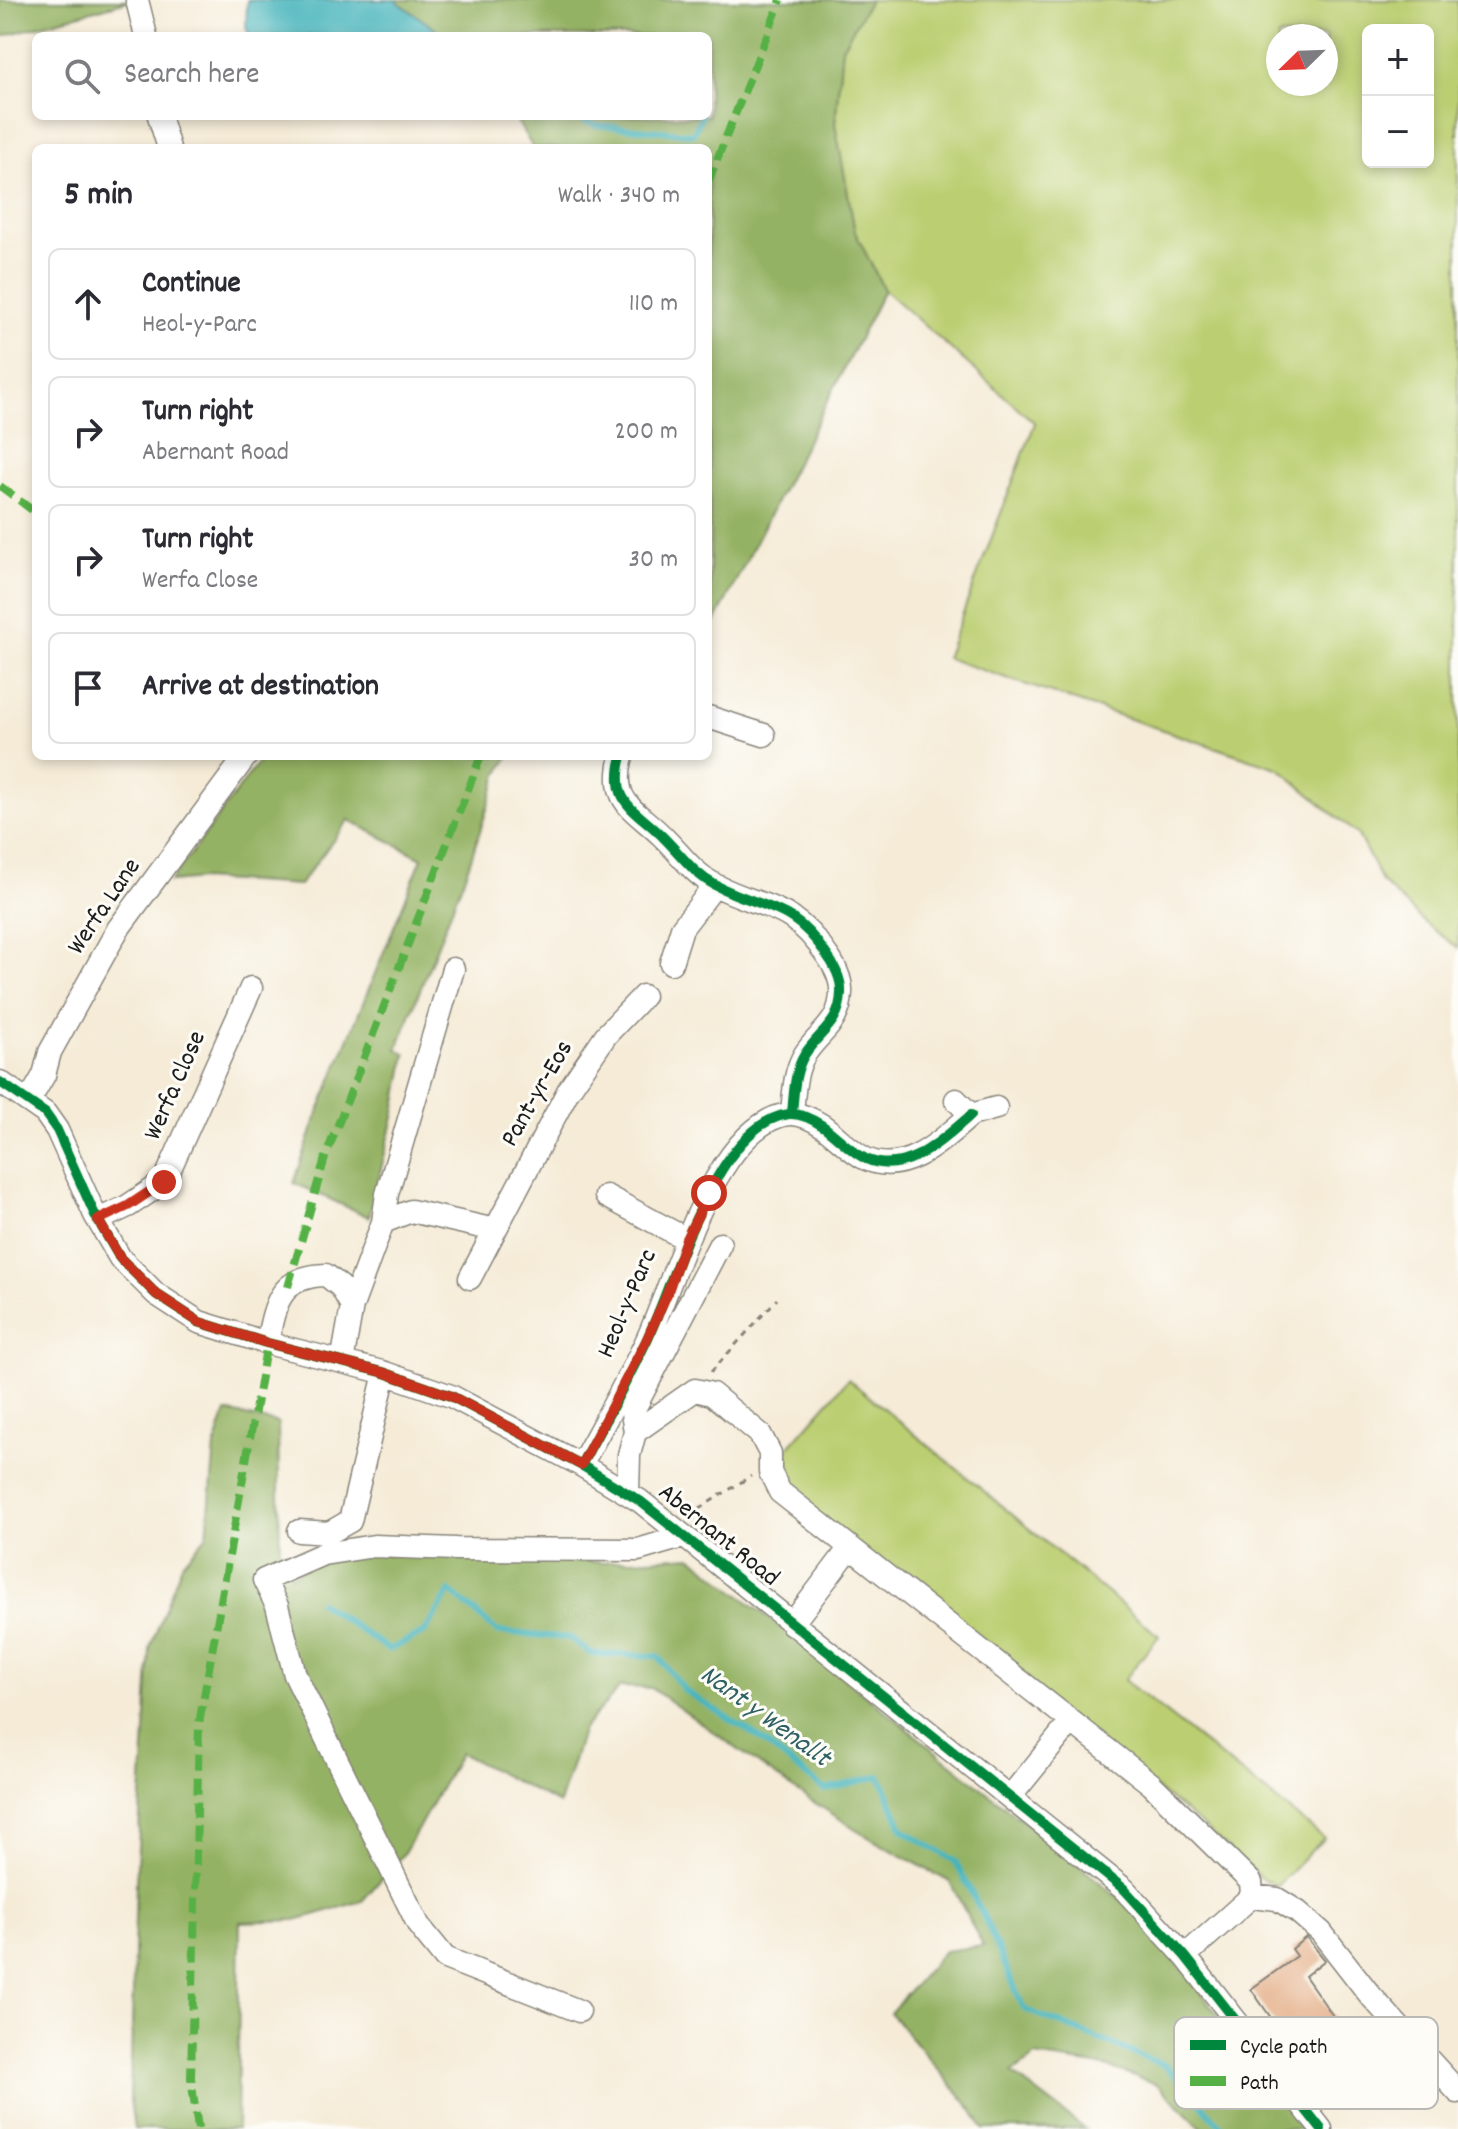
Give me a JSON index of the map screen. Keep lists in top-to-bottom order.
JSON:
{
  "streets": {
    "street": [
      "Werfa Lane",
      "Werfa Close",
      "Pant-yr-Eos",
      "Heol-y-Parc",
      "Abernant Road"
    ]
  },
  "crossings": [
    ["Werfa Lane", "Abernant Road"],
    ["Werfa Close", "Abernant Road"],
    ["Heol-y-Parc", "Abernant Road"]
  ],
  "water": ["Nant y Wenallt"],
  "legend": ["Cycle path", "Path"],
  "north": "bottom left",
  "page": {
    "map_buttons": ["+", "−"],
    "search": "Search here",
    "heading": ["5 min", "Walk · 340 m"],
    "list": [
      ["Continue", "Heol-y-Parc", "110 m"],
      ["Turn right", "Abernant Road", "200 m"],
      ["Turn right", "Werfa Close", "30 m"],
      "Arrive at destination"
    ]
  }
}
